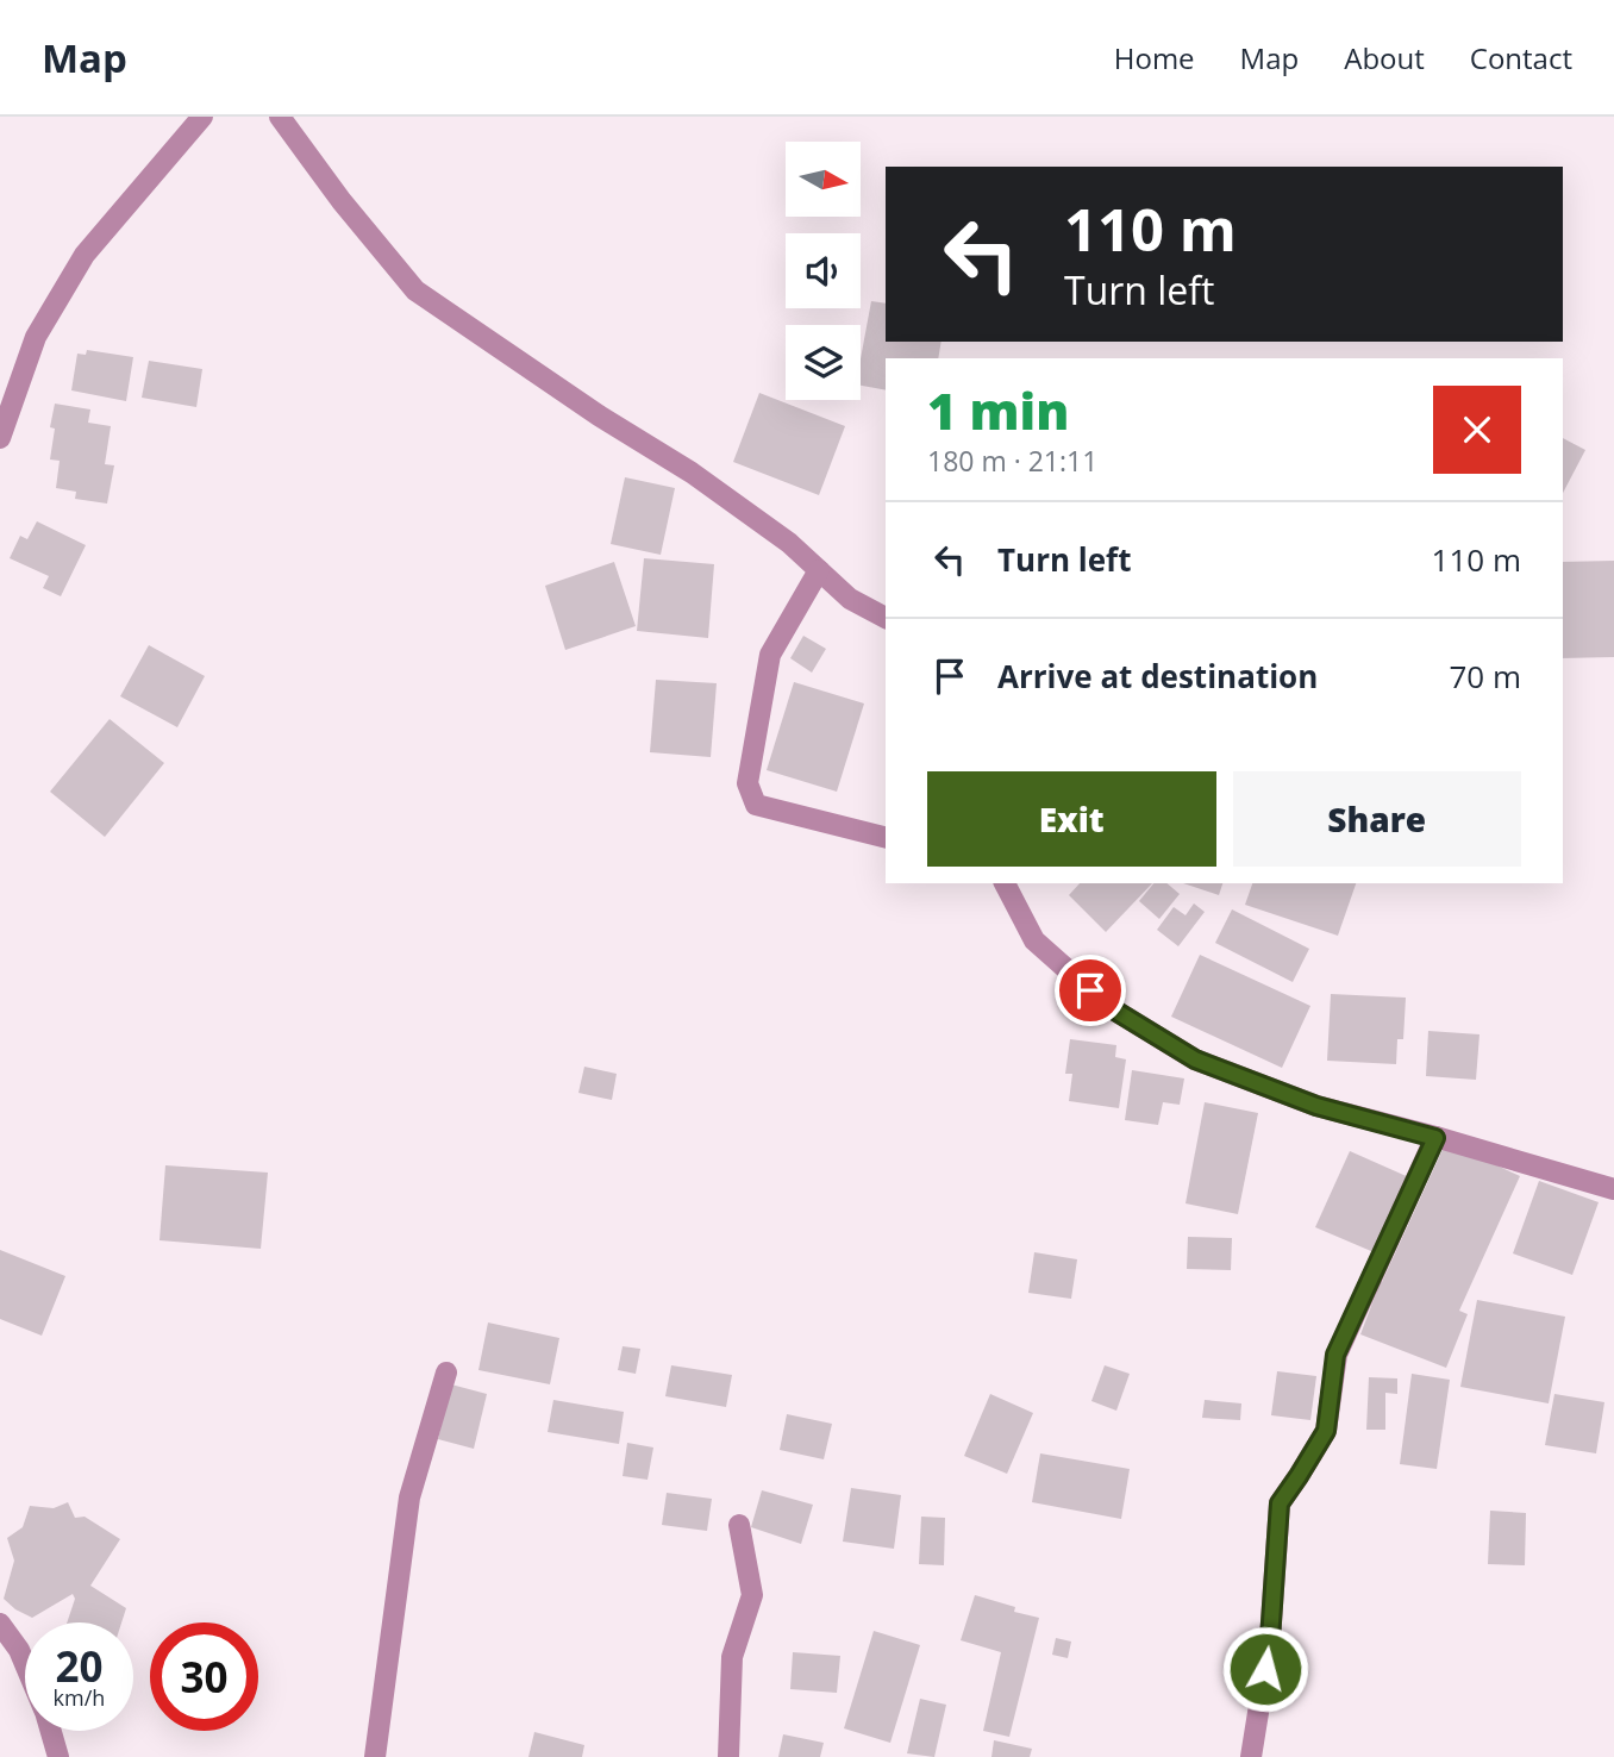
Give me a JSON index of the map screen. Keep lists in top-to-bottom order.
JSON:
{
  "north": "right",
  "page": {
    "header": "Map",
    "nav": [
      "Home",
      "Map",
      "About",
      "Contact"
    ],
    "turn": ["110 m", "Turn left"],
    "heading": ["1 min", "180 m · 21:11"],
    "list": [
      {
        "name": "Turn left",
        "value": "110 m"
      },
      {
        "name": "Arrive at destination",
        "value": "70 m"
      }
    ],
    "buttons": ["Exit", "Share"],
    "speed": "20 km/h",
    "limit": "30"
  }
}
